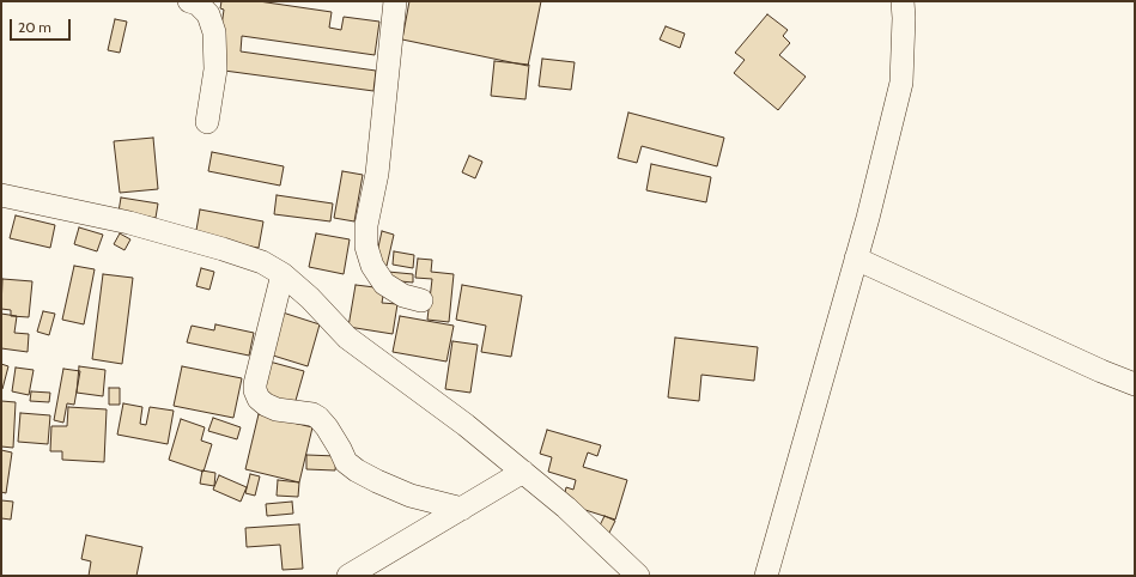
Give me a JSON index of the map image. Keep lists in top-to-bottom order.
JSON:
{
  "scale_bar": "20 m"
}
